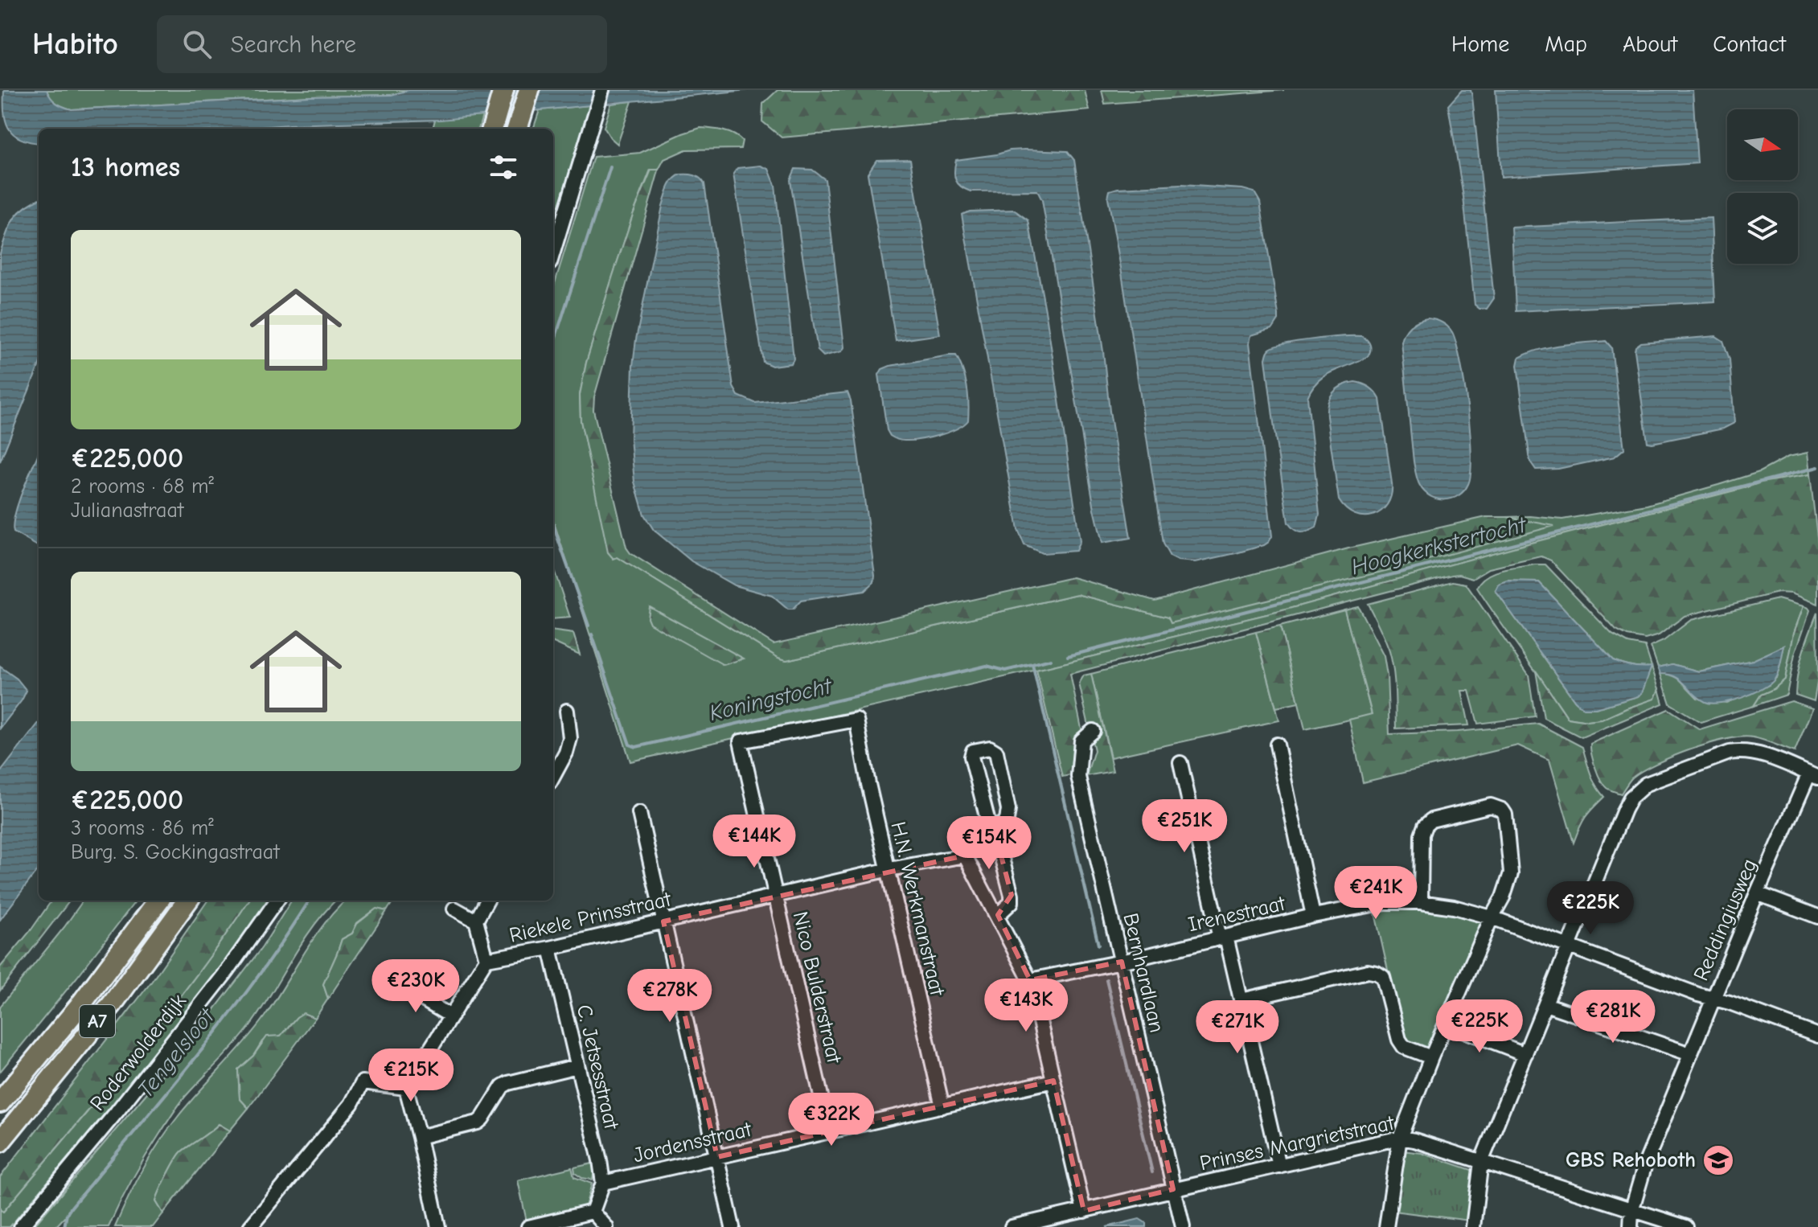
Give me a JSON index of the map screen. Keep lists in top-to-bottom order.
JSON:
{
  "streets": {
    "highway": ["A7"],
    "street": [
      "H.N. Werkmanstraat",
      "Irenestraat",
      "Riekele Prinsstraat",
      "Reddingiusweg",
      "Bernhardlaan",
      "Nico Bulderstraat",
      "Roderwolderdijk",
      "C. Jetsesstraat",
      "Jordensstraat",
      "Prinses Margrietstraat"
    ]
  },
  "crossings": [
    ["H.N. Werkmanstraat", "Riekele Prinsstraat"],
    ["H.N. Werkmanstraat", "Nico Bulderstraat"],
    ["H.N. Werkmanstraat", "Jordensstraat"],
    ["Irenestraat", "Reddingiusweg"],
    ["Irenestraat", "Bernhardlaan"],
    ["Riekele Prinsstraat", "Nico Bulderstraat"],
    ["Riekele Prinsstraat", "C. Jetsesstraat"],
    ["Reddingiusweg", "Prinses Margrietstraat"],
    ["Bernhardlaan", "Prinses Margrietstraat"],
    ["Nico Bulderstraat", "Jordensstraat"],
    ["C. Jetsesstraat", "Jordensstraat"]
  ],
  "water": ["Hoogkerkstertocht", "Koningstocht", "Tengelsloot"],
  "places": {
    "school or university": ["GBS Rehoboth"]
  },
  "north": "right",
  "page": {
    "header": "Habito",
    "search": "Search here",
    "nav": [
      "Home",
      "Map",
      "About",
      "Contact"
    ],
    "heading": "13 homes",
    "list": [
      {
        "name": "€225,000",
        "note": "2 rooms · 68 m² · Julianastraat"
      },
      {
        "name": "€225,000",
        "note": "3 rooms · 86 m² · Burg. S. Gockingastraat"
      }
    ],
    "price": [
      "€251K",
      "€144K",
      "€154K",
      "€241K",
      "€225K",
      "€230K",
      "€278K",
      "€143K",
      "€281K",
      "€225K",
      "€271K",
      "€215K",
      "€322K"
    ]
  }
}
